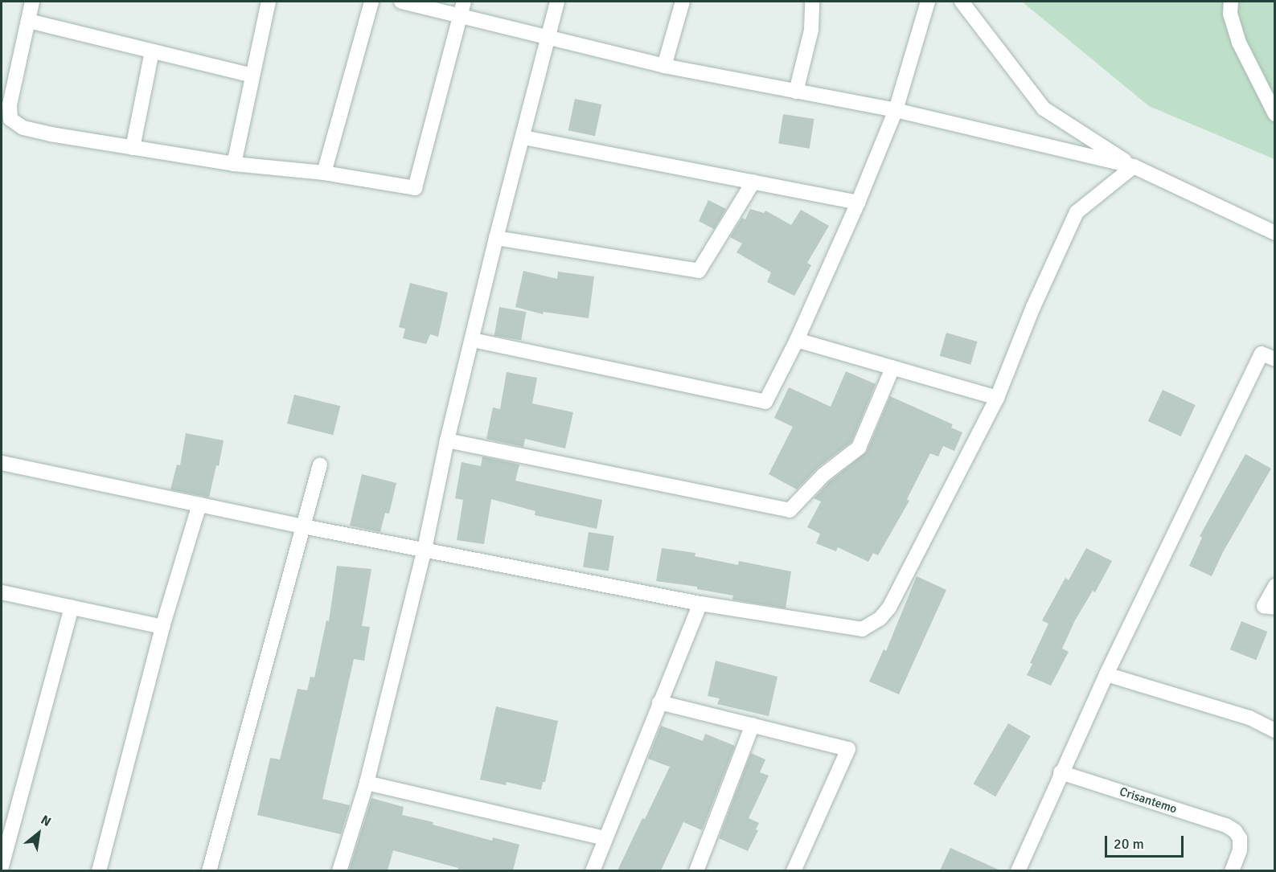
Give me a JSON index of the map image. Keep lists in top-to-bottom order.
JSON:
{
  "streets": {
    "street": ["Crisantemo"]
  },
  "scale_bar": "20 m",
  "north": "top right"
}
